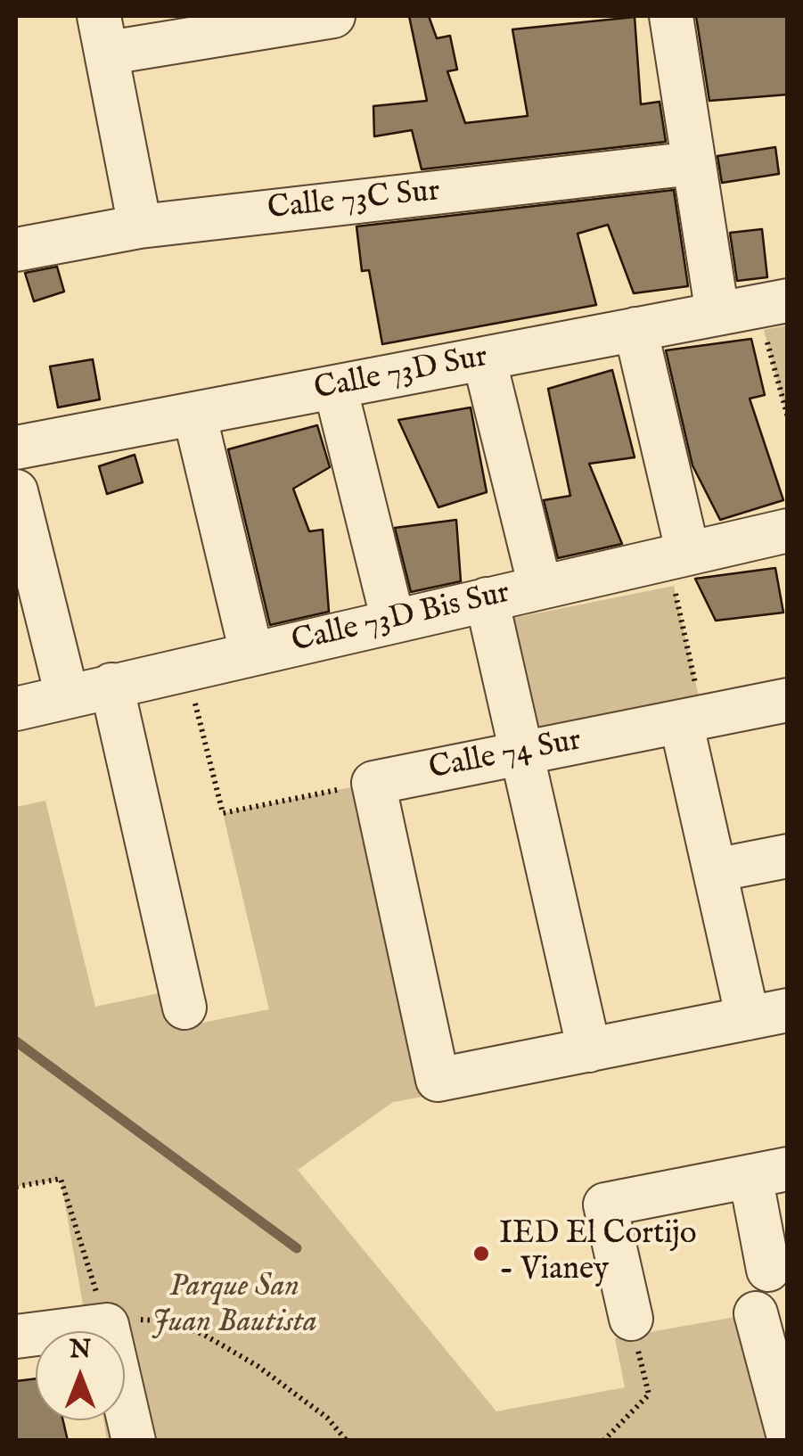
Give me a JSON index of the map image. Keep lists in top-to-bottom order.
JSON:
{
  "streets": {
    "street": [
      "Calle 73C Sur",
      "Calle 73D Sur",
      "Calle 73D Bis Sur",
      "Calle 74 Sur"
    ]
  },
  "parks": ["Parque San Juan Bautista"],
  "places": ["IED El Cortijo - Vianey"],
  "north": "top"
}
